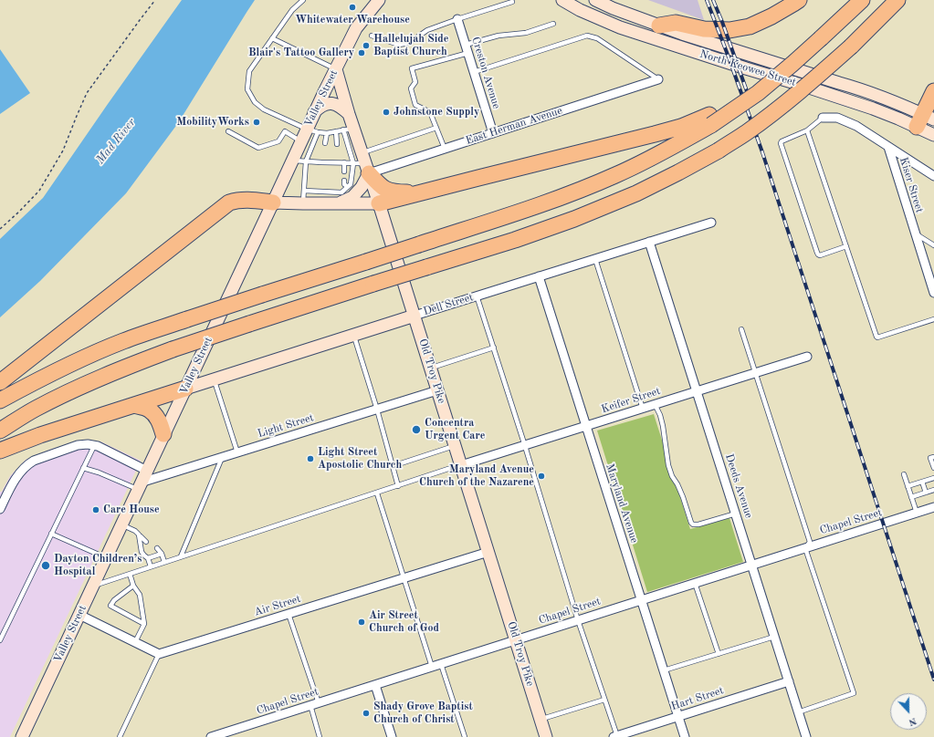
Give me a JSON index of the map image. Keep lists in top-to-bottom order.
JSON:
{
  "streets": {
    "main road": [
      "North Keowee Street",
      "Valley Street",
      "Dell Street",
      "Old Troy Pike"
    ],
    "street": [
      "Creston Avenue",
      "East Herman Avenue",
      "Kiser Street",
      "Keifer Street",
      "Light Street",
      "Deeds Avenue",
      "Maryland Avenue",
      "Chapel Street",
      "Air Street",
      "Hart Street"
    ]
  },
  "crossings": [
    ["Creston Avenue", "East Herman Avenue"],
    ["Valley Street", "Dell Street"],
    ["Valley Street", "Old Troy Pike"],
    ["Valley Street", "Light Street"],
    ["East Herman Avenue", "Old Troy Pike"],
    ["Dell Street", "Old Troy Pike"],
    ["Dell Street", "Deeds Avenue"],
    ["Dell Street", "Maryland Avenue"],
    ["Old Troy Pike", "Keifer Street"],
    ["Old Troy Pike", "Light Street"],
    ["Old Troy Pike", "Chapel Street"],
    ["Old Troy Pike", "Air Street"],
    ["Keifer Street", "Deeds Avenue"],
    ["Keifer Street", "Maryland Avenue"],
    ["Deeds Avenue", "Chapel Street"],
    ["Deeds Avenue", "Hart Street"],
    ["Maryland Avenue", "Chapel Street"],
    ["Maryland Avenue", "Hart Street"]
  ],
  "water": ["Mad River"],
  "places": [
    "Whitewater Warehouse",
    "Hallelujah Side Baptist Church",
    "Blair's Tattoo Gallery",
    "Johnstone Supply",
    "MobilityWorks",
    "Concentra Urgent Care",
    "Light Street Apostolic Church",
    "Maryland Avenue Church of the Nazarene",
    "Care House",
    "Dayton Children’s Hospital",
    "Air Street Church of God",
    "Shady Grove Baptist Church of Christ"
  ],
  "north": "bottom"
}
